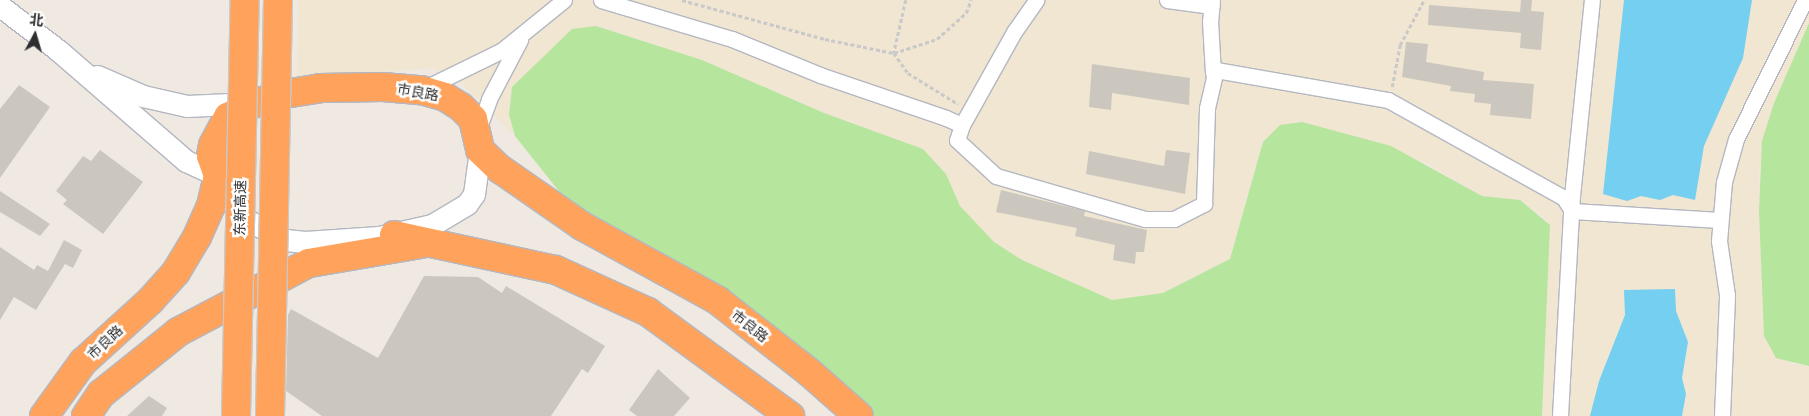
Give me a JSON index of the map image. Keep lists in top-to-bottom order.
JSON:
{
  "streets": {
    "highway": ["市良路", "东新高速"]
  },
  "north": "top"
}
